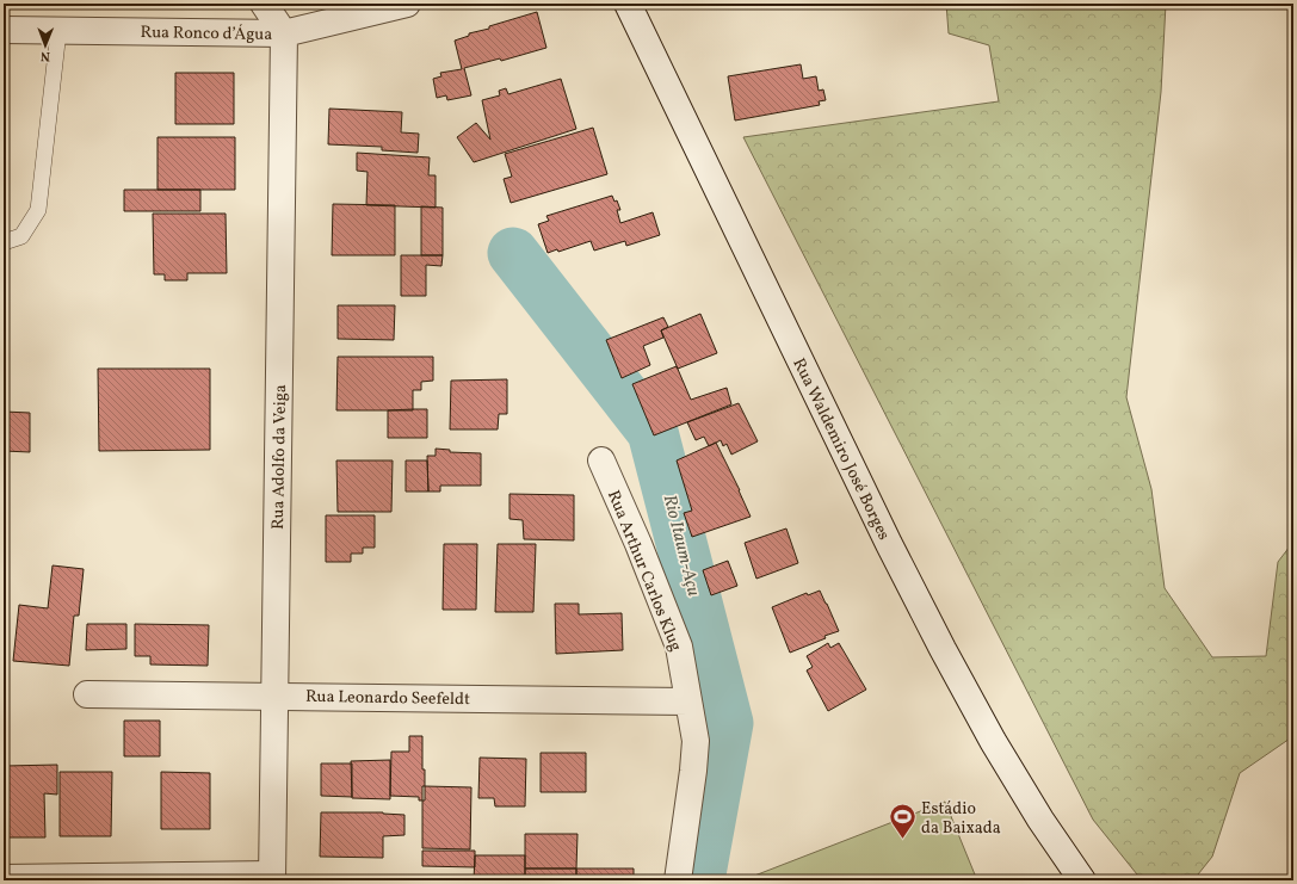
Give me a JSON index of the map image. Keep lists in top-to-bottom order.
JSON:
{
  "streets": {
    "street": [
      "Rua Ronco d’Água",
      "Rua Waldemiro José Borges",
      "Rua Adolfo da Veiga",
      "Rua Arthur Carlos Klug",
      "Rua Leonardo Seefeldt"
    ]
  },
  "crossings": [
    ["Rua Ronco d’Água", "Rua Adolfo da Veiga"],
    ["Rua Adolfo da Veiga", "Rua Leonardo Seefeldt"],
    ["Rua Arthur Carlos Klug", "Rua Leonardo Seefeldt"]
  ],
  "water": ["Rio Itaum-Açu"],
  "places": {
    "sports": ["Estádio da Baixada"]
  },
  "north": "bottom"
}
